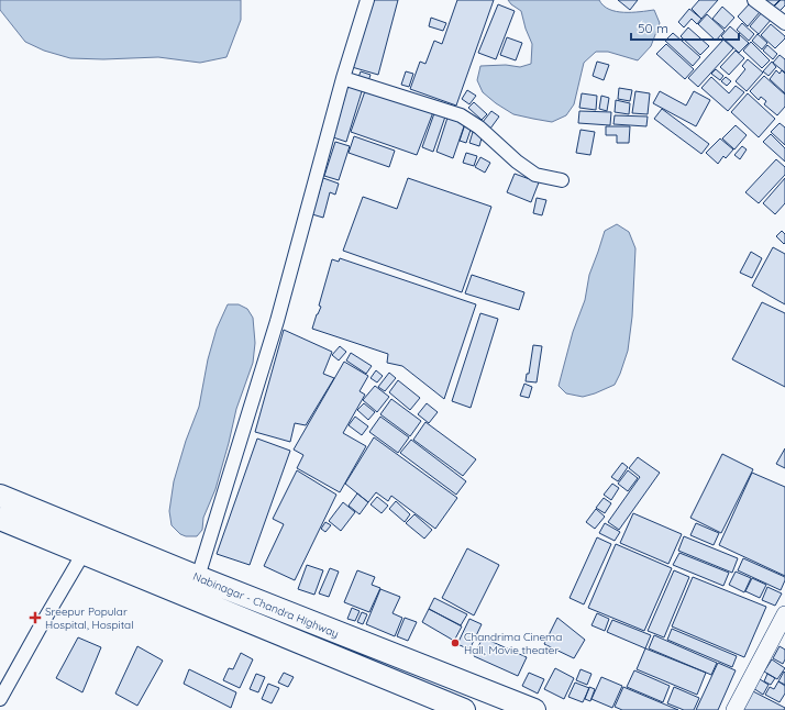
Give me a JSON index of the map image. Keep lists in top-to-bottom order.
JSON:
{
  "streets": {
    "highway": ["Nabinagar - Chandra Highway"]
  },
  "places": {
    "health": ["Sreepur Popular Hospital, Hospital"],
    "other": ["Chandrima Cinema Hall, Movie theater"]
  },
  "scale_bar": "50 m"
}
